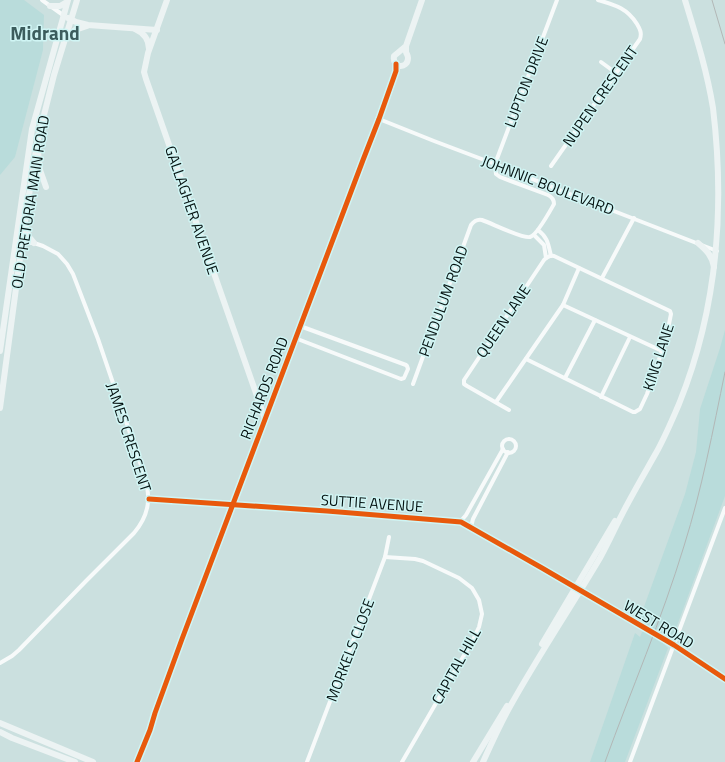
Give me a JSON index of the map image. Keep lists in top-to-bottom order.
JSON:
{
  "streets": {
    "main road": [
      "OLD PRETORIA MAIN ROAD",
      "GALLAGHER AVENUE",
      "RICHARDS ROAD",
      "SUTTIE AVENUE",
      "WEST ROAD"
    ],
    "street": [
      "LUPTON DRIVE",
      "NUPEN CRESCENT",
      "JOHNNIC BOULEVARD",
      "PENDULUM ROAD",
      "QUEEN LANE",
      "KING LANE",
      "JAMES CRESCENT",
      "MORKELS CLOSE",
      "CAPITAL HILL"
    ]
  },
  "crossings": [
    ["LUPTON DRIVE", "JOHNNIC BOULEVARD"],
    ["JOHNNIC BOULEVARD", "RICHARDS ROAD"],
    ["OLD PRETORIA MAIN ROAD", "JAMES CRESCENT"],
    ["GALLAGHER AVENUE", "RICHARDS ROAD"],
    ["RICHARDS ROAD", "SUTTIE AVENUE"],
    ["JAMES CRESCENT", "SUTTIE AVENUE"],
    ["SUTTIE AVENUE", "WEST ROAD"],
    ["MORKELS CLOSE", "CAPITAL HILL"]
  ],
  "districts": ["Midrand"]
}
